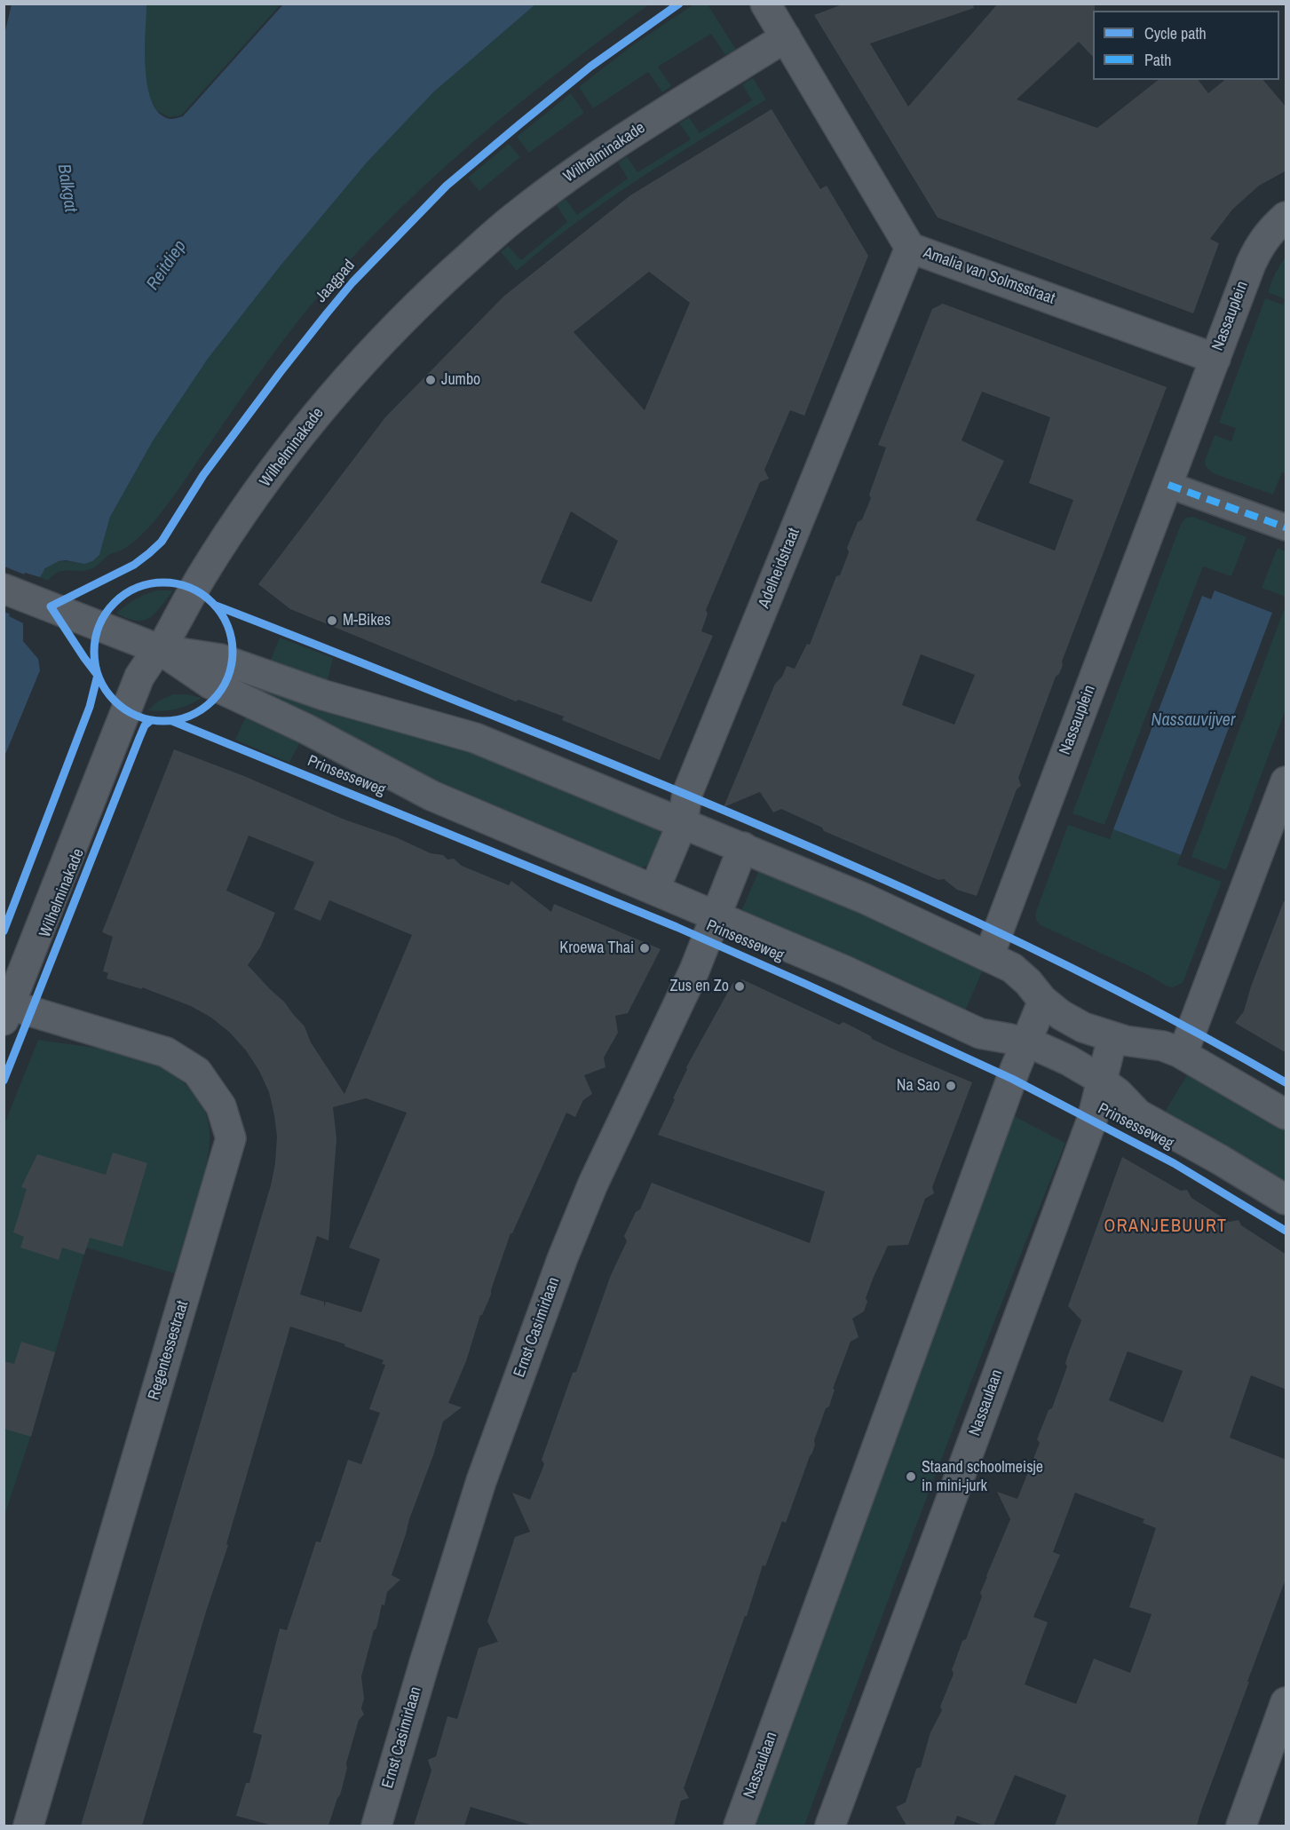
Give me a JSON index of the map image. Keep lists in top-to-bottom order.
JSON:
{
  "streets": {
    "street": [
      "Wilhelminakade",
      "Amalia van Solmsstraat",
      "Nassauplein",
      "Adelheidstraat",
      "Prinsesseweg",
      "Ernst Casimirlaan",
      "Regentessestraat",
      "Nassaulaan"
    ],
    "cycle path": ["Jaagpad"]
  },
  "crossings": [
    ["Wilhelminakade", "Amalia van Solmsstraat"],
    ["Wilhelminakade", "Prinsesseweg"],
    ["Wilhelminakade", "Regentessestraat"],
    ["Amalia van Solmsstraat", "Nassauplein"],
    ["Amalia van Solmsstraat", "Adelheidstraat"],
    ["Adelheidstraat", "Prinsesseweg"],
    ["Prinsesseweg", "Ernst Casimirlaan"],
    ["Prinsesseweg", "Nassaulaan"]
  ],
  "districts": ["ORANJEBUURT"],
  "water": ["Balkgat", "Reitdiep", "Nassauvijver"],
  "places": [
    "Jumbo",
    "M-Bikes",
    "Kroewa Thai",
    "Zus en Zo",
    "Na Sao",
    "Staand schoolmeisje in mini-jurk"
  ],
  "legend": ["Cycle path", "Path"]
}
